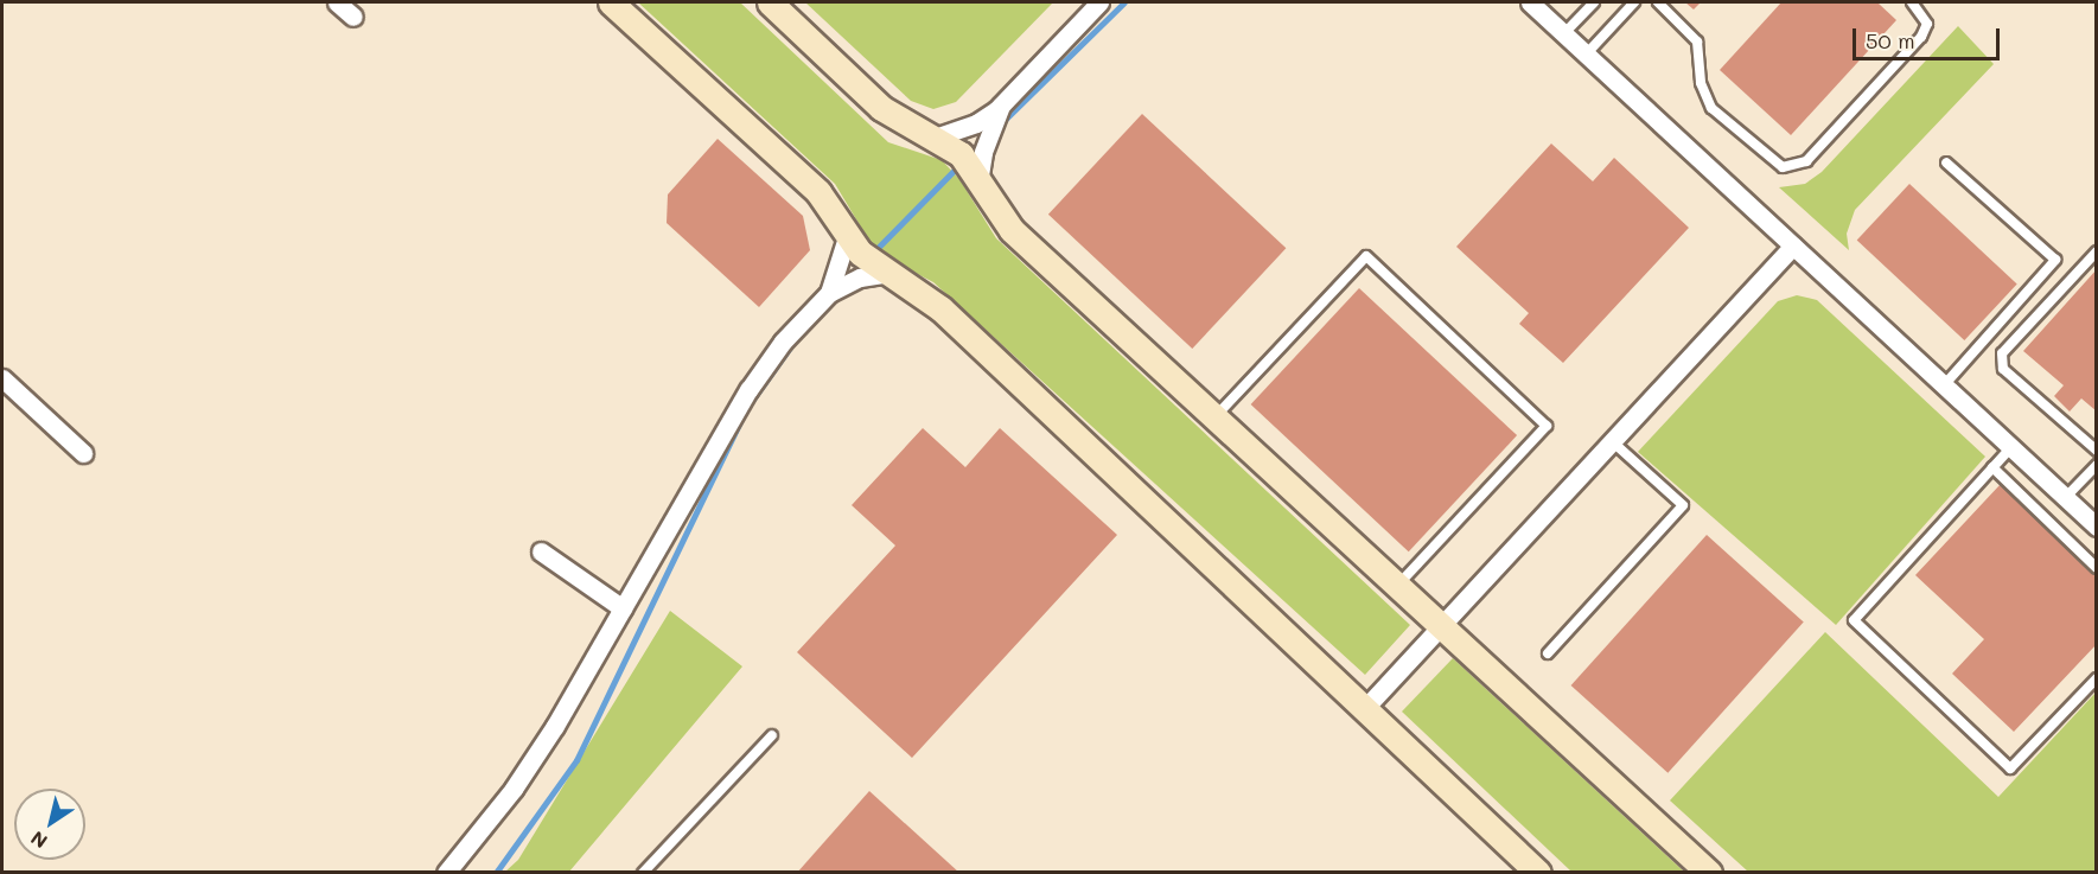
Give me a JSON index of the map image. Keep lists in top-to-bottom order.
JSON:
{
  "scale_bar": "50 m",
  "north": "bottom left"
}
